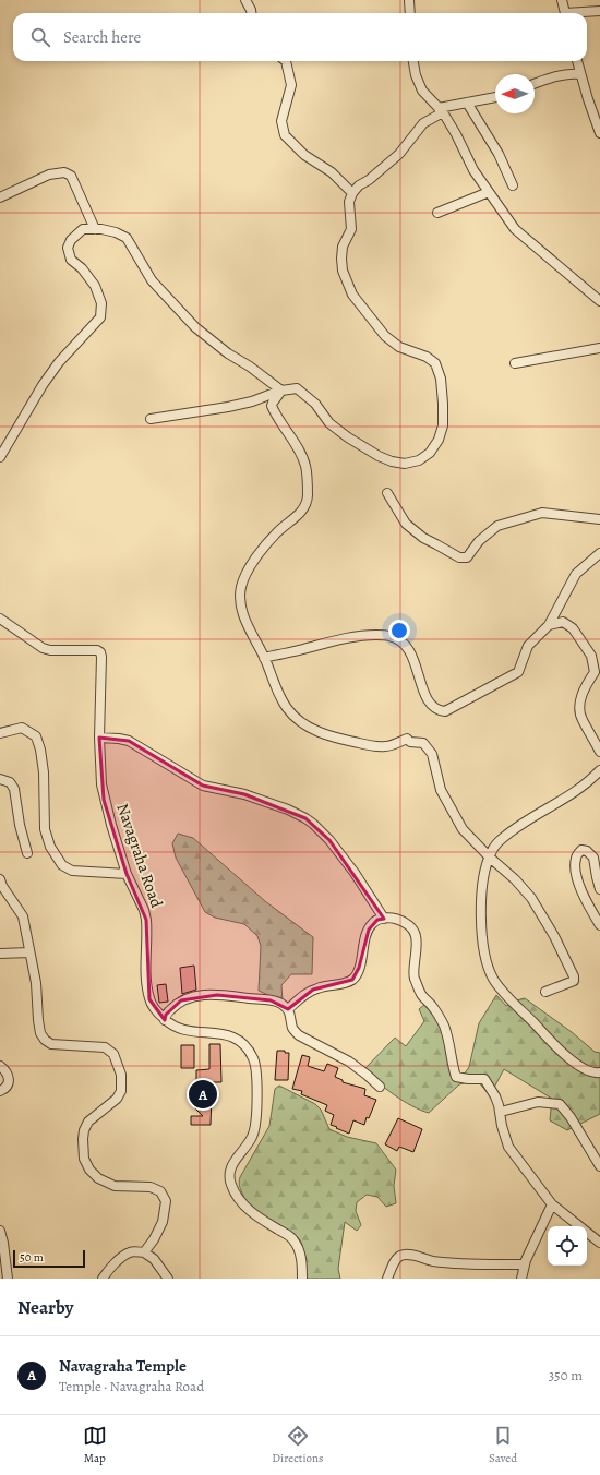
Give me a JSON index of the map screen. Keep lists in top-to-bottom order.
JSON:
{
  "streets": {
    "street": ["Navagraha Road"]
  },
  "scale_bar": "50 m",
  "north": "left",
  "page": {
    "search": "Search here",
    "pins": "A",
    "scale": "50 m",
    "heading": "Nearby",
    "list": [
      {
        "mark": "A",
        "name": "Navagraha Temple",
        "note": "Temple · Navagraha Road",
        "value": "350 m"
      }
    ],
    "nav": ["Map", "Directions", "Saved"]
  }
}
